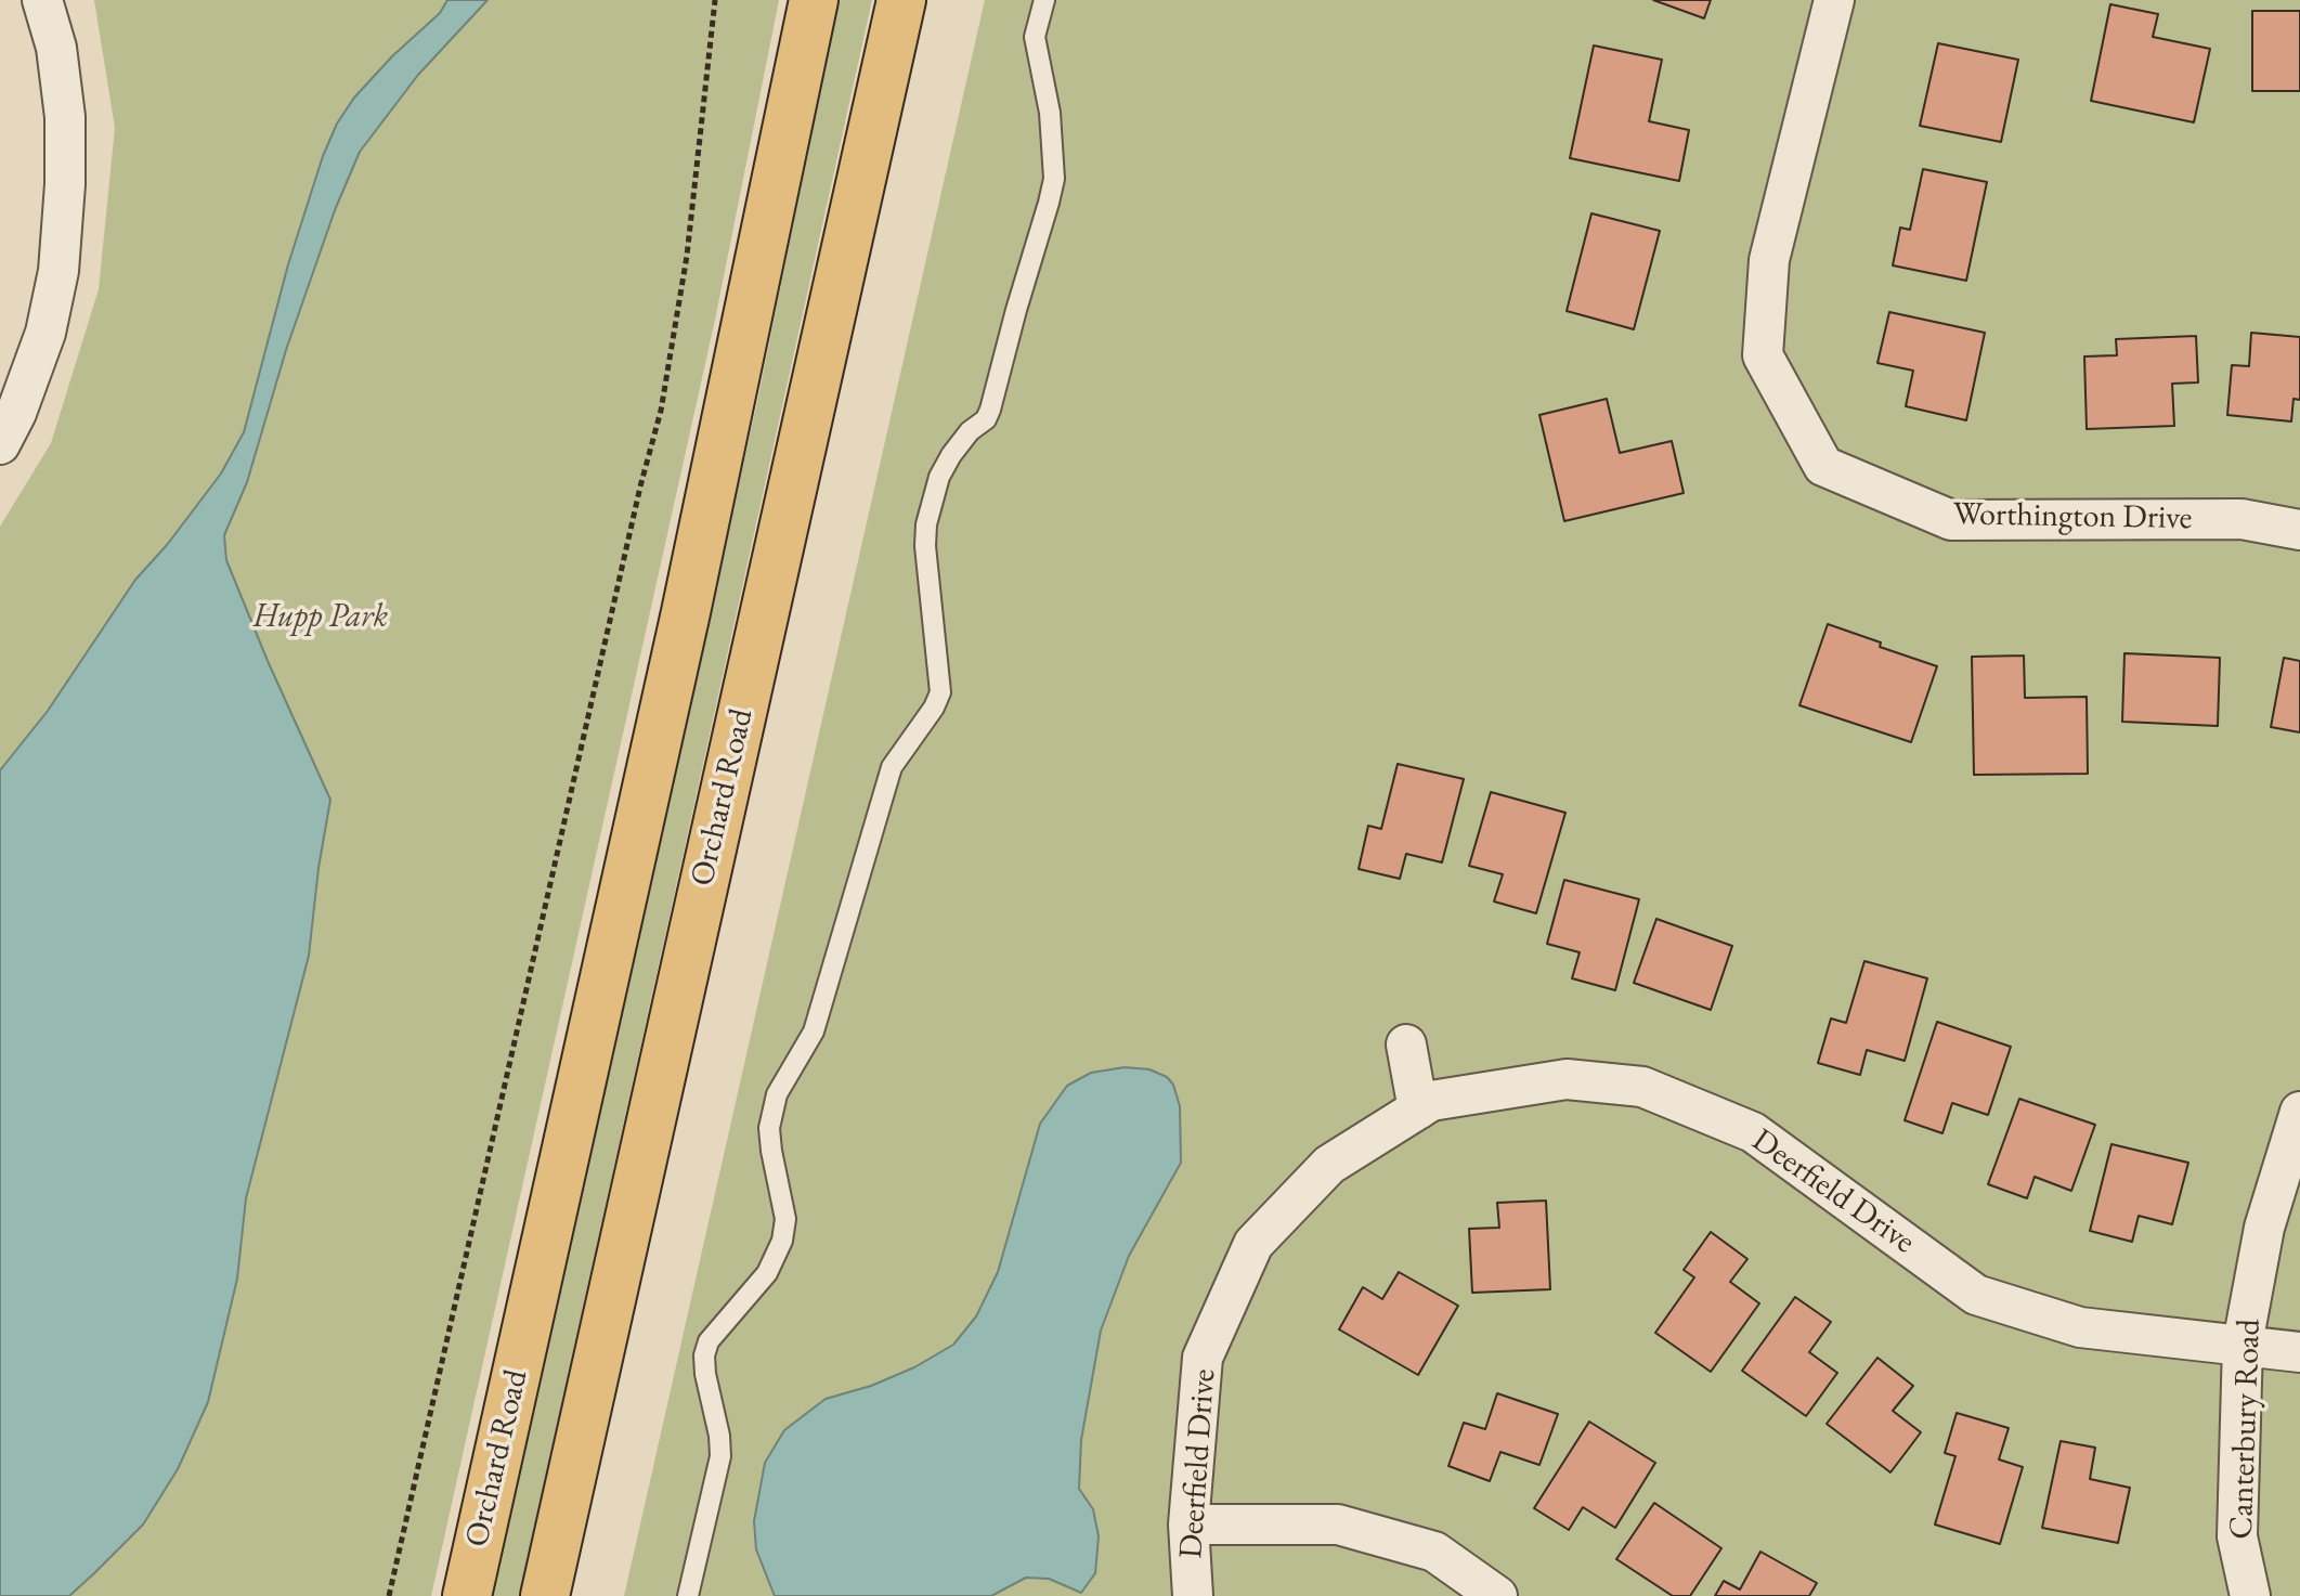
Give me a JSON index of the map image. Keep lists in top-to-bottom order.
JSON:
{
  "streets": {
    "main road": ["Orchard Road"],
    "street": ["Worthington Drive", "Deerfield Drive", "Canterbury Road"]
  },
  "crossings": [
    ["Deerfield Drive", "Canterbury Road"]
  ],
  "parks": ["Hupp Park"]
}
